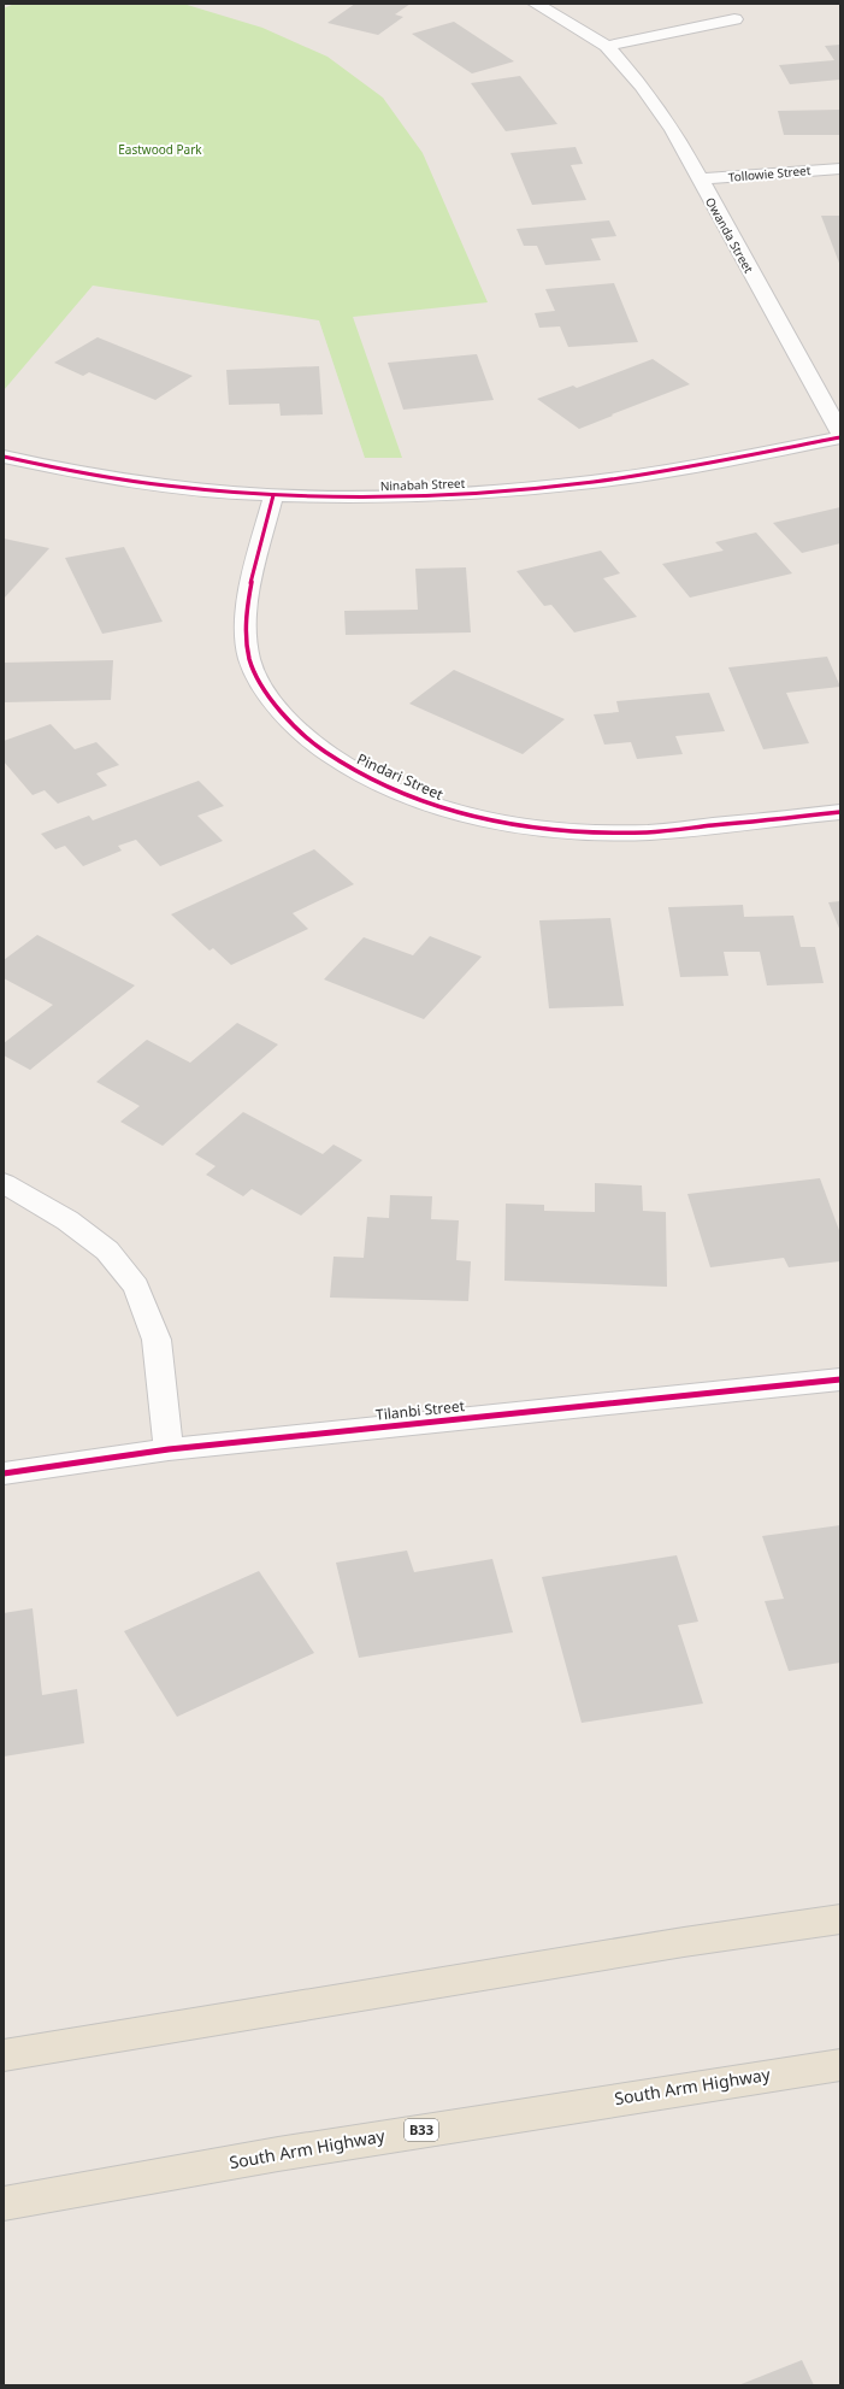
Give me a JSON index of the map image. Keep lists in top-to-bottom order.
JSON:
{
  "streets": {
    "main road": ["South Arm Highway", "B33"],
    "street": [
      "Tollowie Street",
      "Owanda Street",
      "Ninabah Street",
      "Pindari Street",
      "Tilanbi Street"
    ]
  },
  "crossings": [
    ["Tollowie Street", "Owanda Street"],
    ["Ninabah Street", "Pindari Street"]
  ],
  "parks": ["Eastwood Park"]
}
